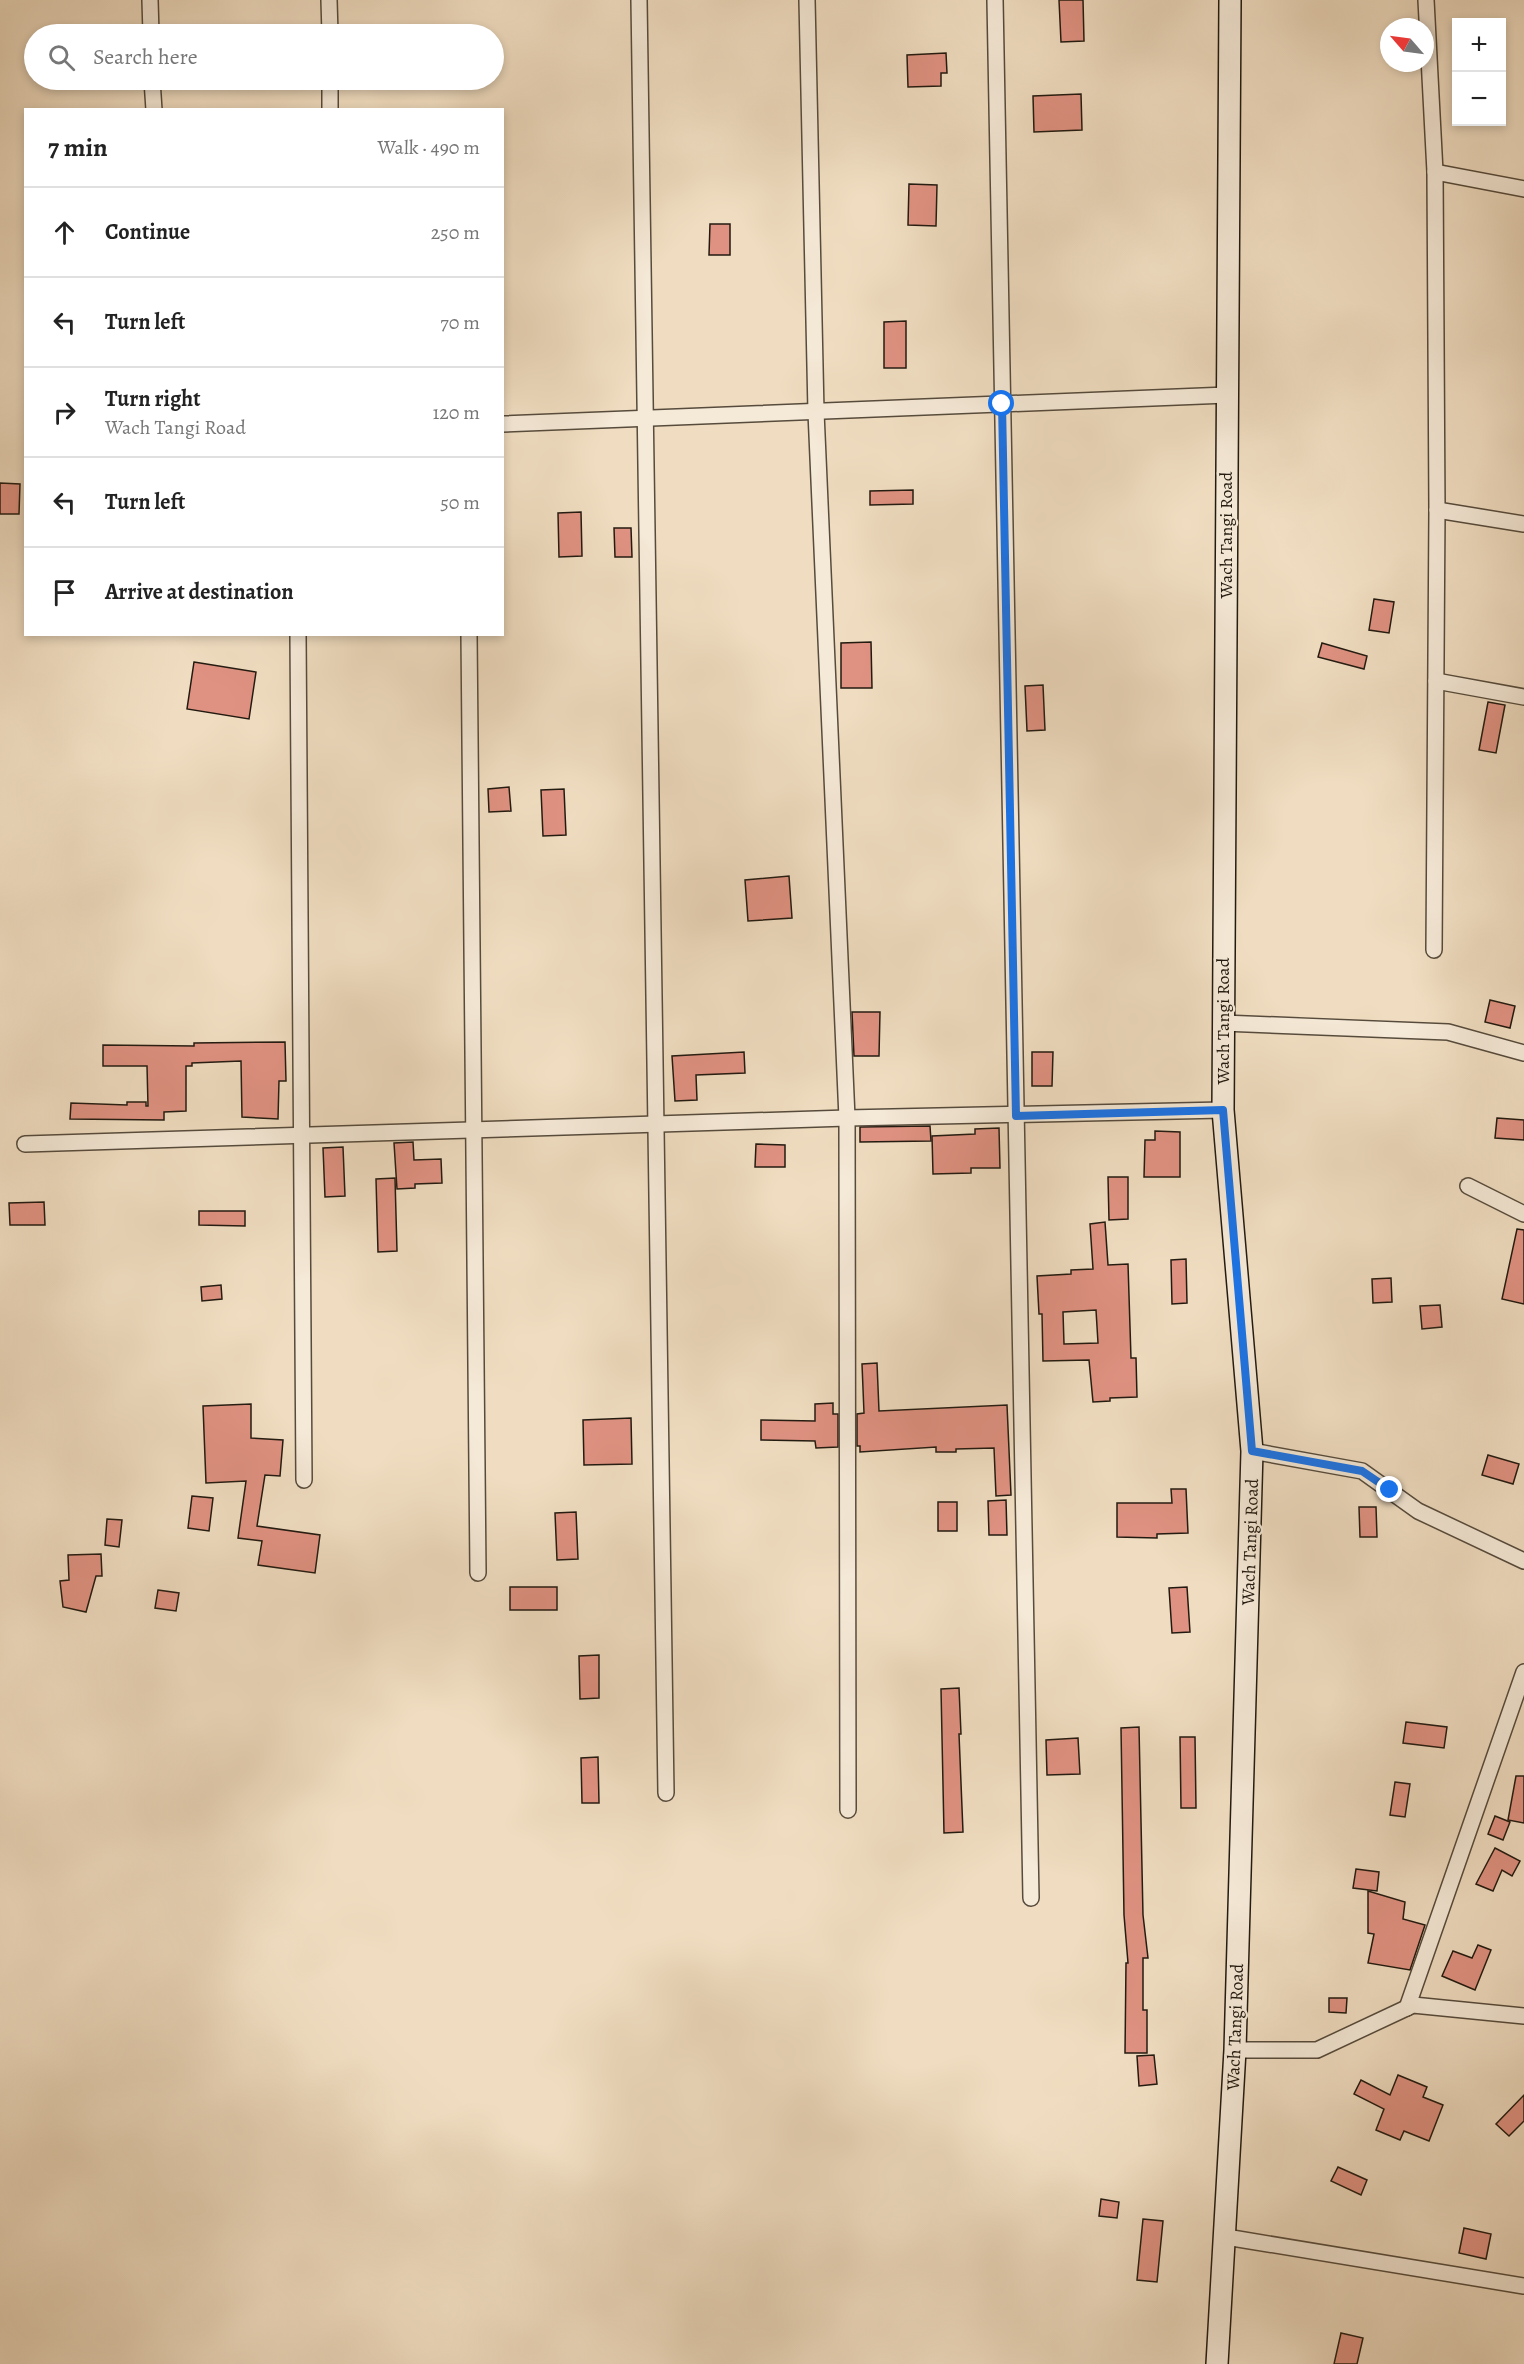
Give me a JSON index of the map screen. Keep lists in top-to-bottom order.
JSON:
{
  "streets": {
    "main road": ["Wach Tangi Road"]
  },
  "north": "top left",
  "page": {
    "map_buttons": ["+", "−"],
    "search": "Search here",
    "heading": ["7 min", "Walk · 490 m"],
    "list": [
      ["Continue", "250 m"],
      ["Turn left", "70 m"],
      ["Turn right", "Wach Tangi Road", "120 m"],
      ["Turn left", "50 m"],
      "Arrive at destination"
    ]
  }
}
